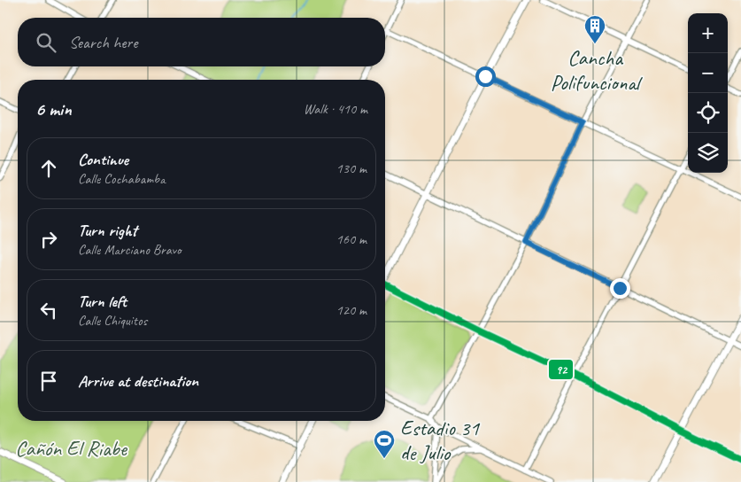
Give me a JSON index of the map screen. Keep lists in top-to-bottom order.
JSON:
{
  "parks": ["Cañón El Riabe"],
  "places": {
    "building": ["Cancha Polifuncional"],
    "sports": ["Estadio 31 de Julio"]
  },
  "lines": ["transit line 92"],
  "page": {
    "map_buttons": ["+", "−"],
    "search": "Search here",
    "heading": ["6 min", "Walk · 410 m"],
    "list": [
      ["Continue", "Calle Cochabamba", "130 m"],
      ["Turn right", "Calle Marciano Bravo", "160 m"],
      ["Turn left", "Calle Chiquitos", "120 m"],
      "Arrive at destination"
    ]
  }
}
